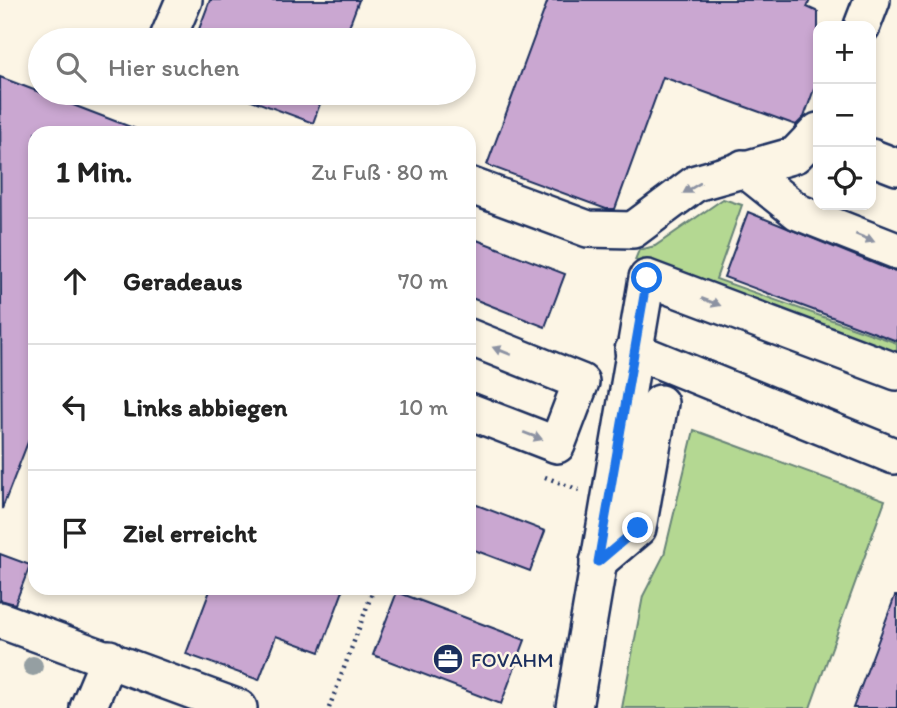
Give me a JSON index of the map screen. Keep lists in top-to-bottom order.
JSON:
{
  "places": {
    "office": ["FOVAHM"]
  },
  "page": {
    "map_buttons": ["+", "−"],
    "search": "Hier suchen",
    "heading": ["1 Min.", "Zu Fuß · 80 m"],
    "list": [
      ["Geradeaus", "70 m"],
      ["Links abbiegen", "10 m"],
      "Ziel erreicht"
    ]
  }
}
